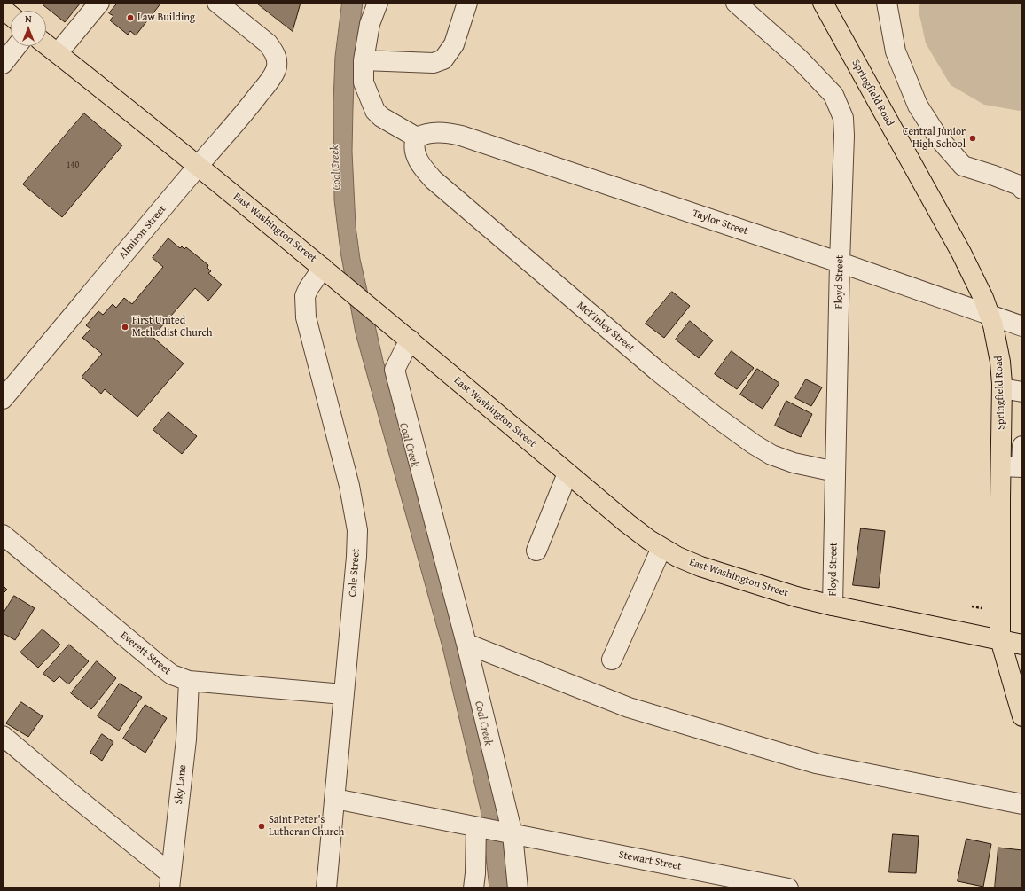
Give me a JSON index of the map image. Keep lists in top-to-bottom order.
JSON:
{
  "streets": {
    "main road": ["Springfield Road", "East Washington Street"],
    "street": [
      "Taylor Street",
      "Almiron Street",
      "Floyd Street",
      "McKinley Street",
      "Cole Street",
      "Everett Street",
      "Sky Lane",
      "Stewart Street"
    ]
  },
  "crossings": [
    ["Springfield Road", "Taylor Street"],
    ["Springfield Road", "East Washington Street"],
    ["Taylor Street", "Floyd Street"],
    ["Taylor Street", "McKinley Street"],
    ["East Washington Street", "Almiron Street"],
    ["East Washington Street", "Floyd Street"],
    ["East Washington Street", "Cole Street"],
    ["Floyd Street", "McKinley Street"],
    ["Cole Street", "Everett Street"],
    ["Everett Street", "Sky Lane"]
  ],
  "water": ["Coal Creek"],
  "places": [
    "Law Building",
    "Central Junior High School",
    "First United Methodist Church",
    "Saint Peter's Lutheran Church"
  ],
  "house_numbers": ["140"],
  "north": "top"
}
